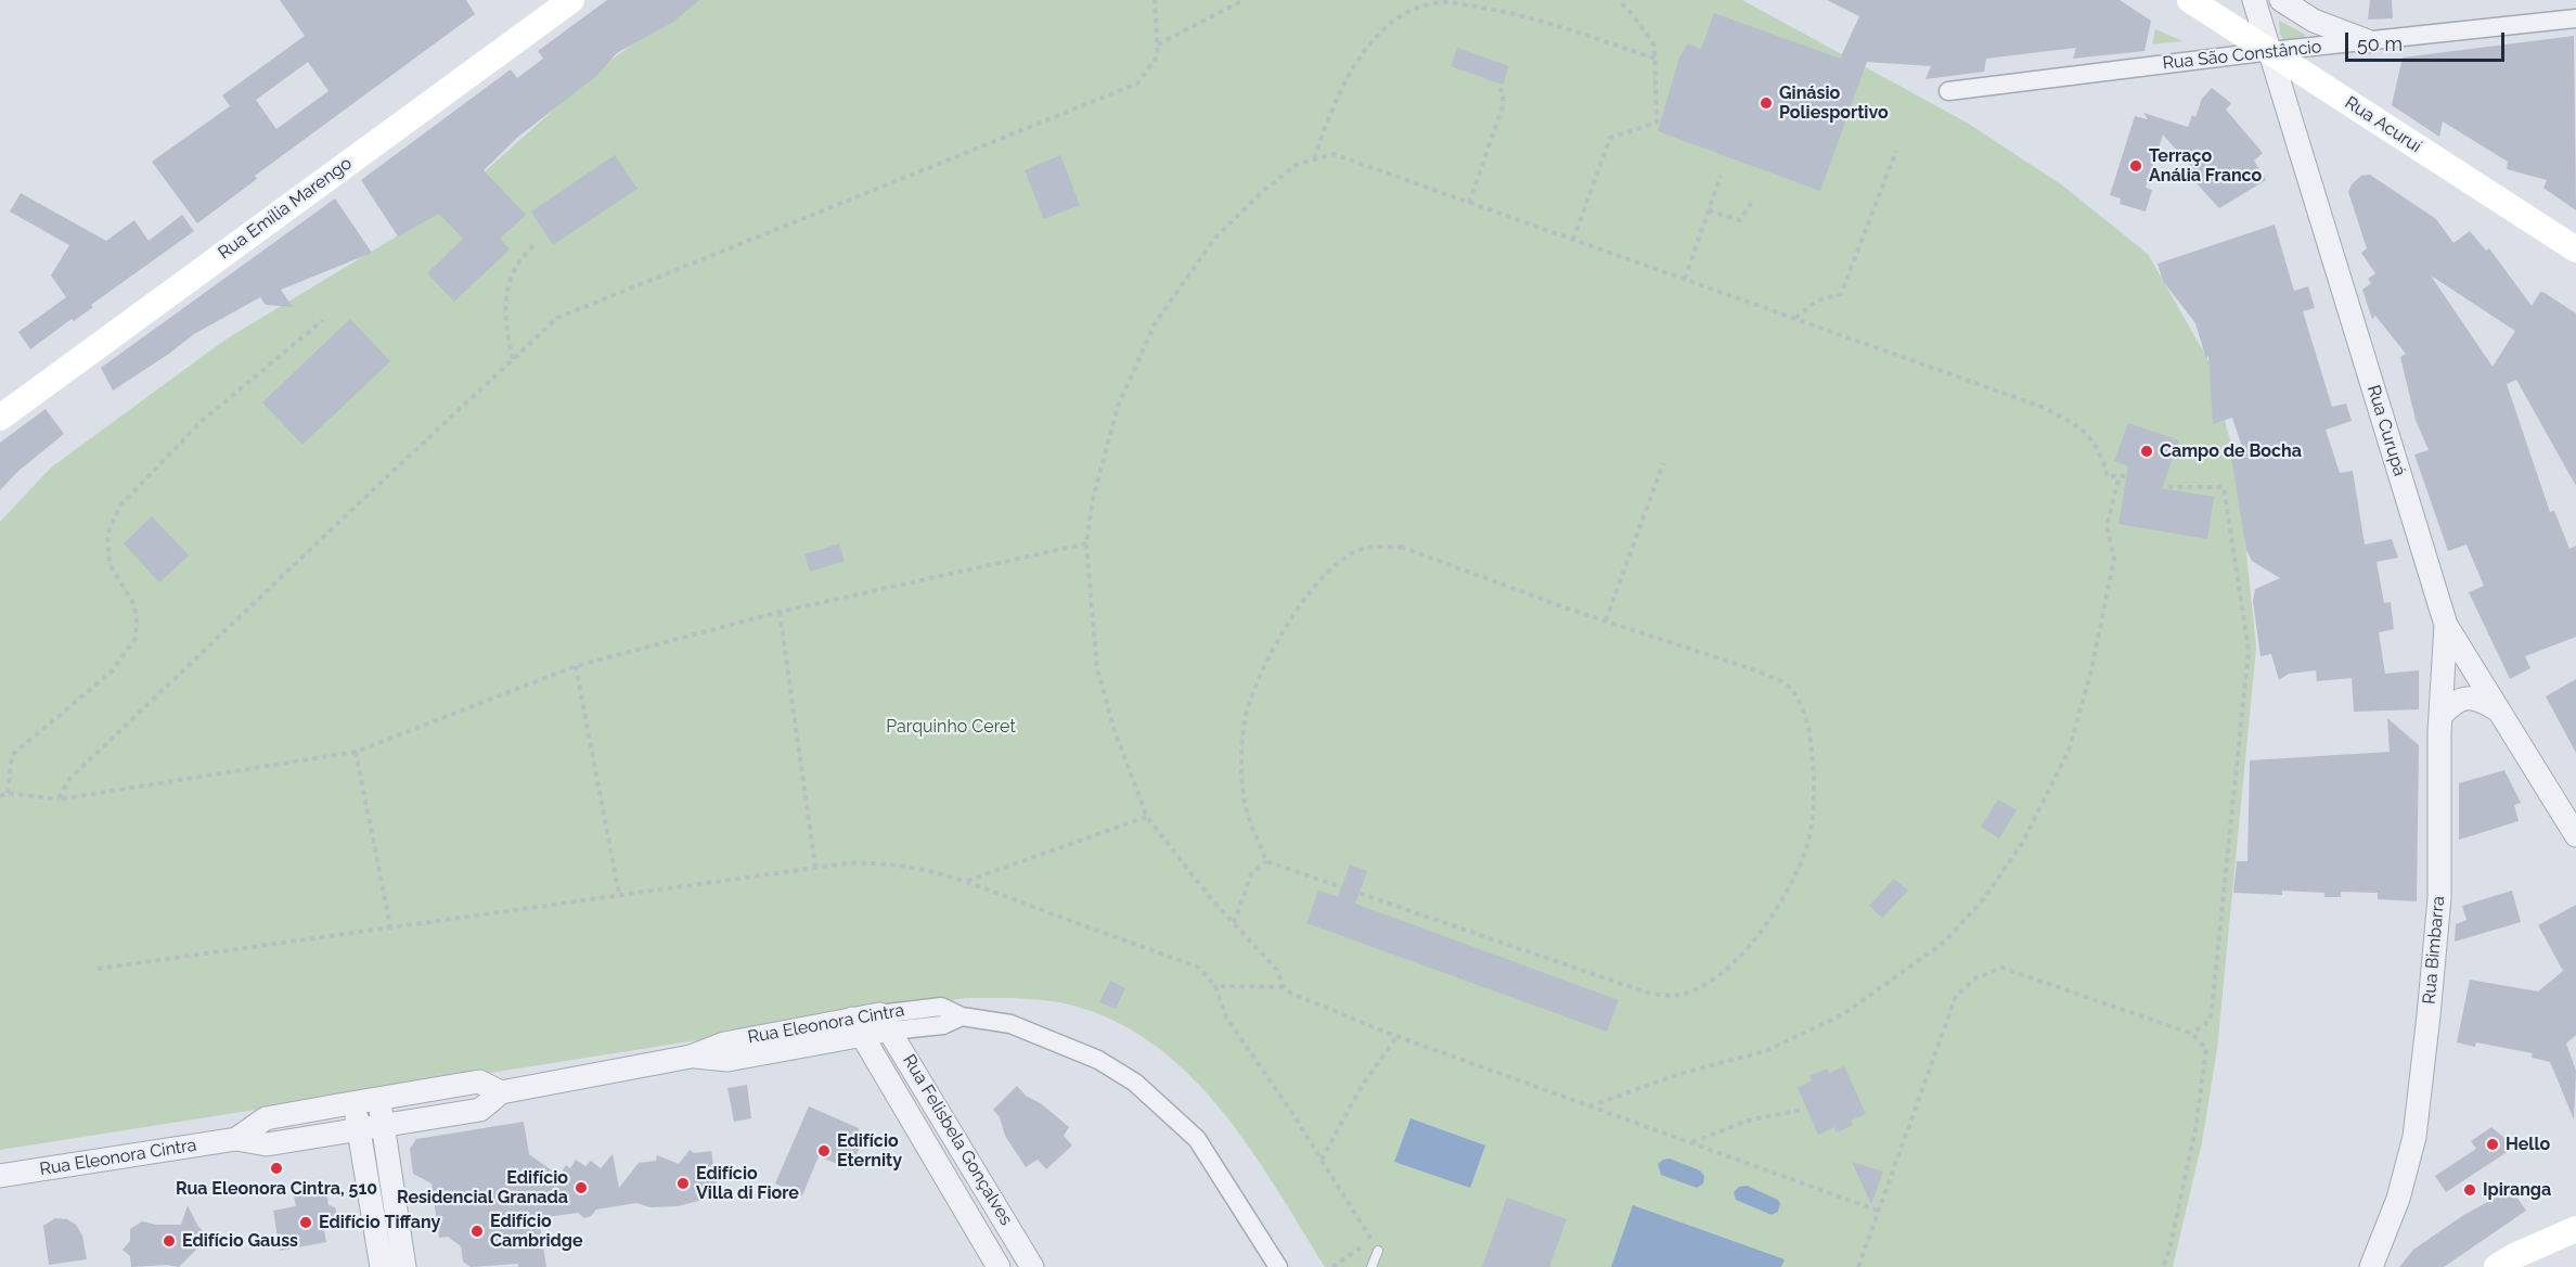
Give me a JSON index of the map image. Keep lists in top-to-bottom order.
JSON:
{
  "streets": {
    "main road": ["Rua Acuruí", "Rua Emília Marengo"],
    "street": [
      "Rua São Constâncio",
      "Rua Curupá",
      "Rua Bimbarra",
      "Rua Eleonora Cintra",
      "Rua Felisbela Gonçalves"
    ]
  },
  "crossings": [
    ["Rua São Constâncio", "Rua Acuruí"],
    ["Rua São Constâncio", "Rua Curupá"],
    ["Rua Acuruí", "Rua Curupá"],
    ["Rua Curupá", "Rua Bimbarra"],
    ["Rua Eleonora Cintra", "Rua Felisbela Gonçalves"]
  ],
  "parks": ["Parquinho Ceret"],
  "places": [
    "Ginásio Poliesportivo",
    "Terraço Anália Franco",
    "Campo de Bocha",
    "Hello",
    "Edifício Eternity",
    "Rua Eleonora Cintra, 510",
    "Edifício Villa di Fiore",
    "Edifício Residencial Granada",
    "Ipiranga",
    "Edifício Tiffany",
    "Edifício Cambridge",
    "Edifício Gauss"
  ],
  "scale_bar": "50 m"
}
